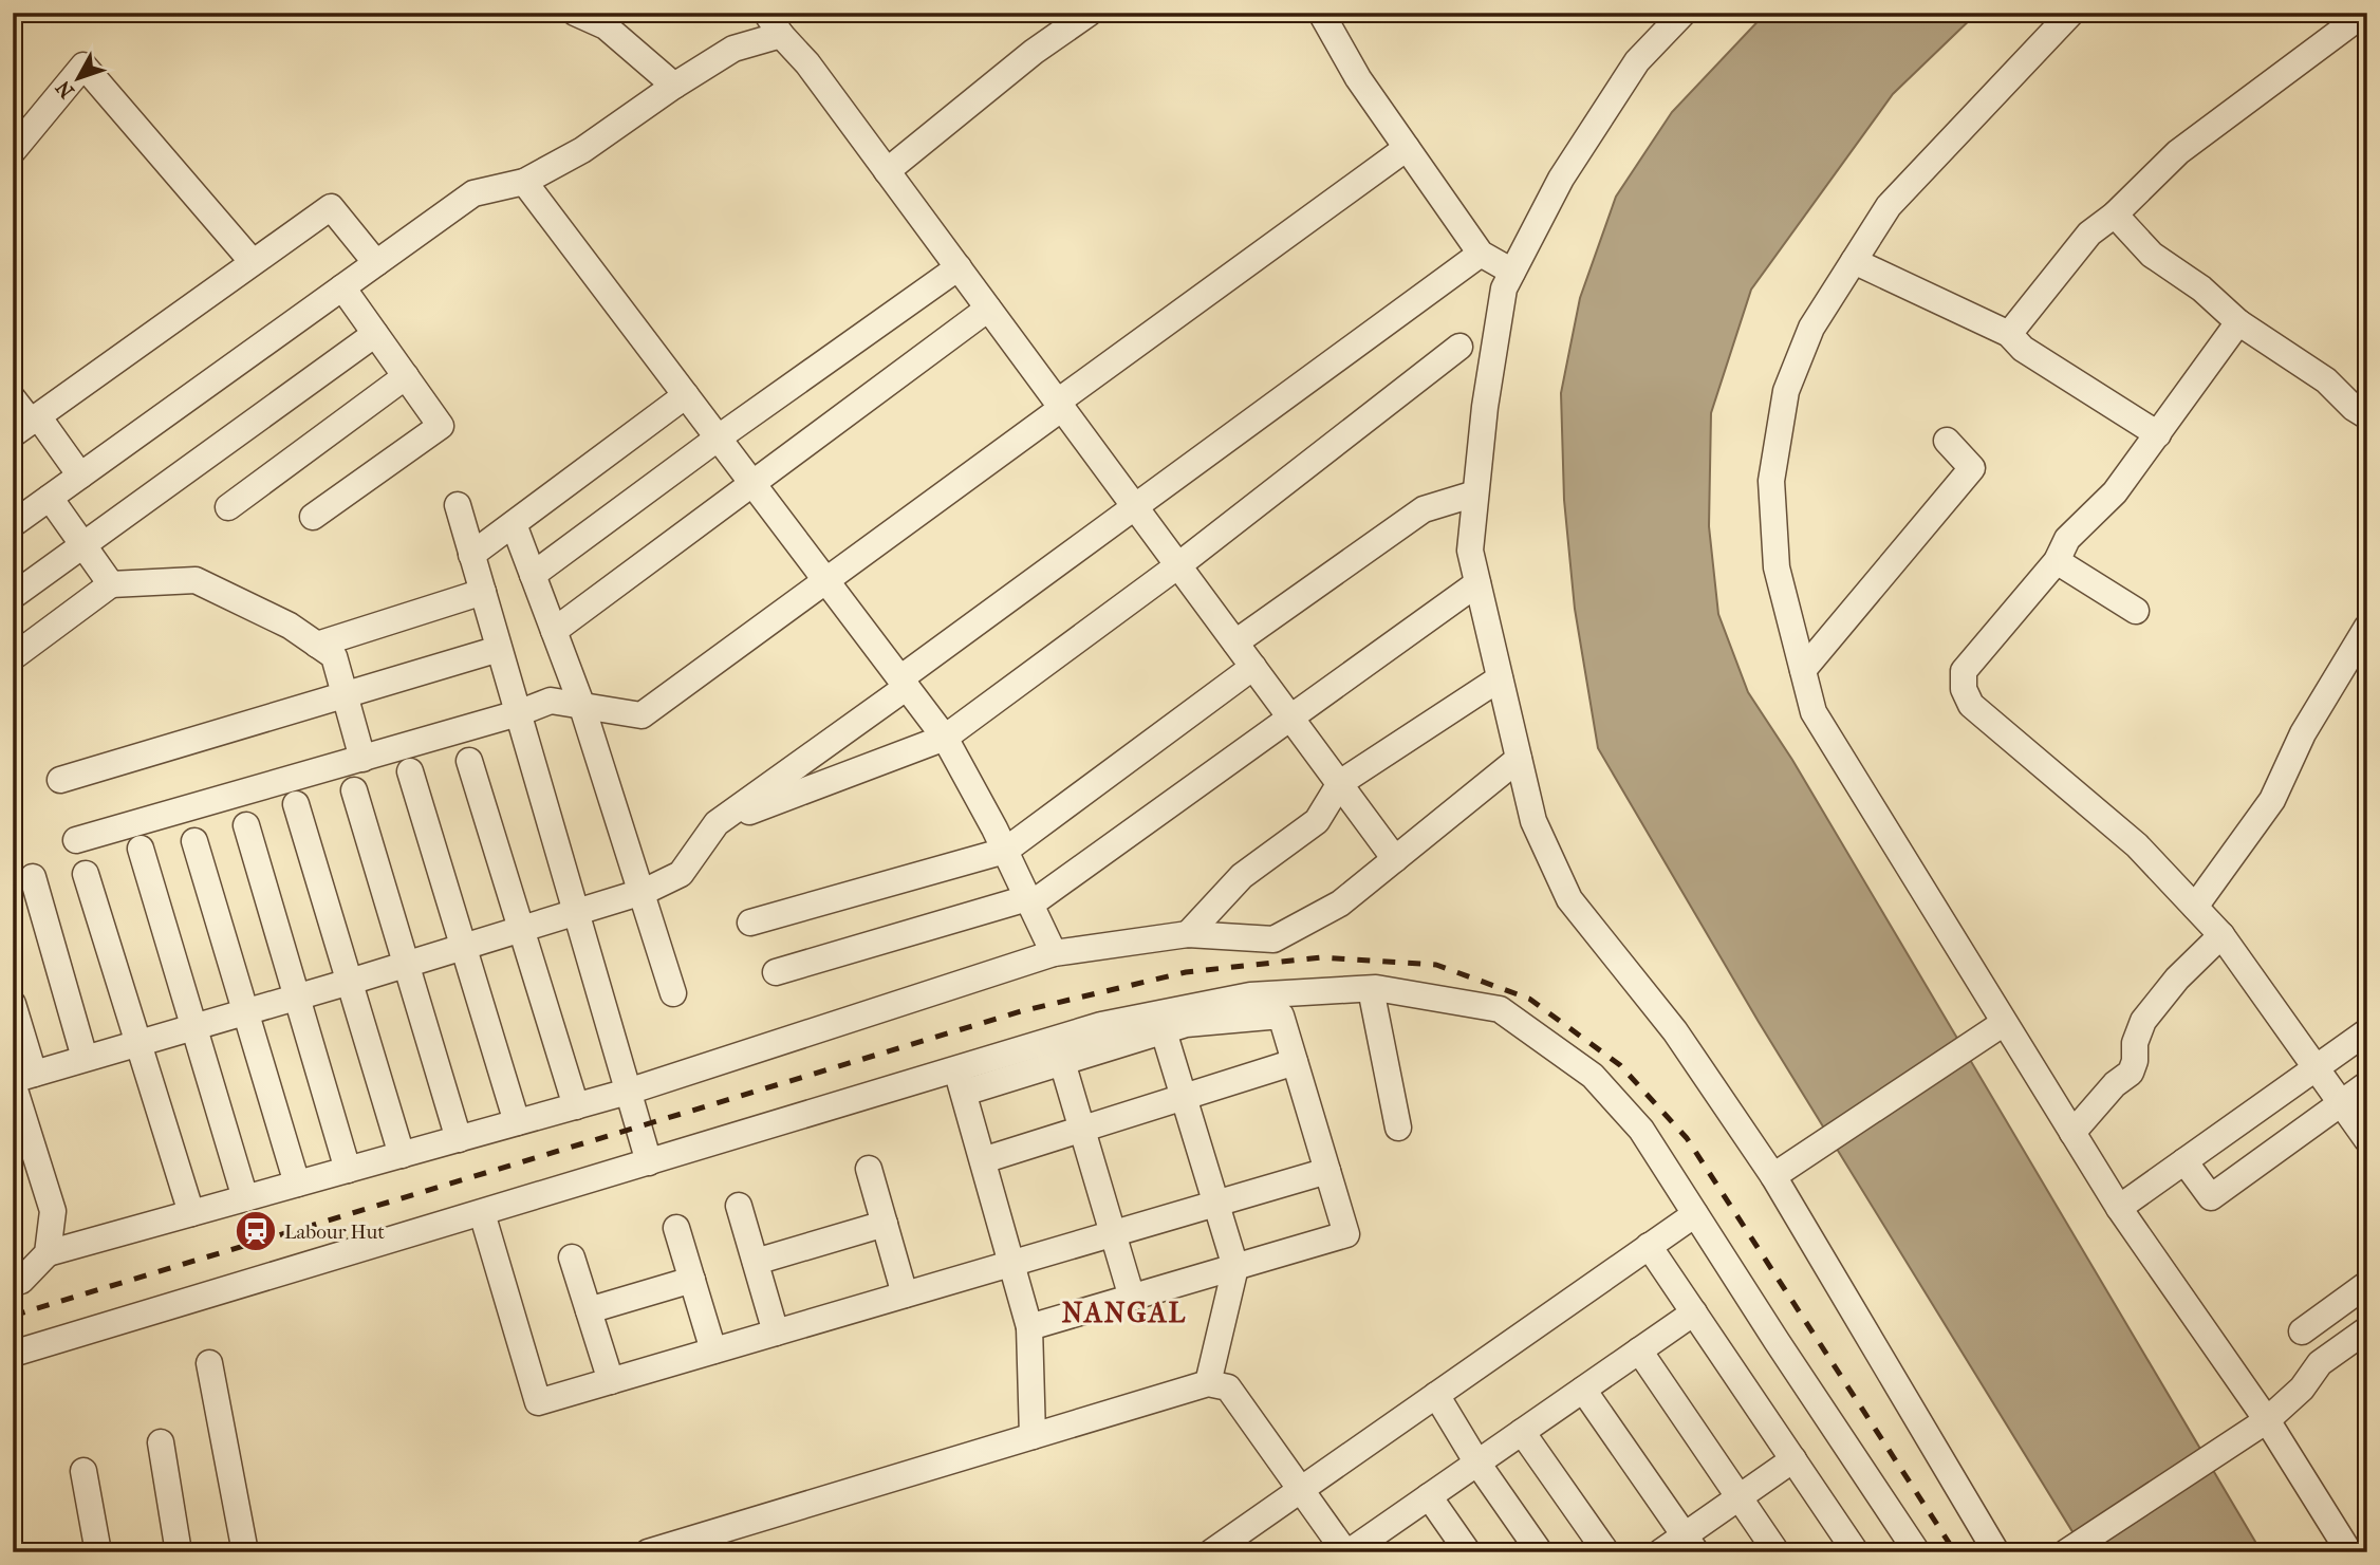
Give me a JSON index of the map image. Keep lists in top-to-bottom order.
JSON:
{
  "districts": ["NANGAL"],
  "places": {
    "station": ["Labour Hut"]
  },
  "north": "bottom left"
}
